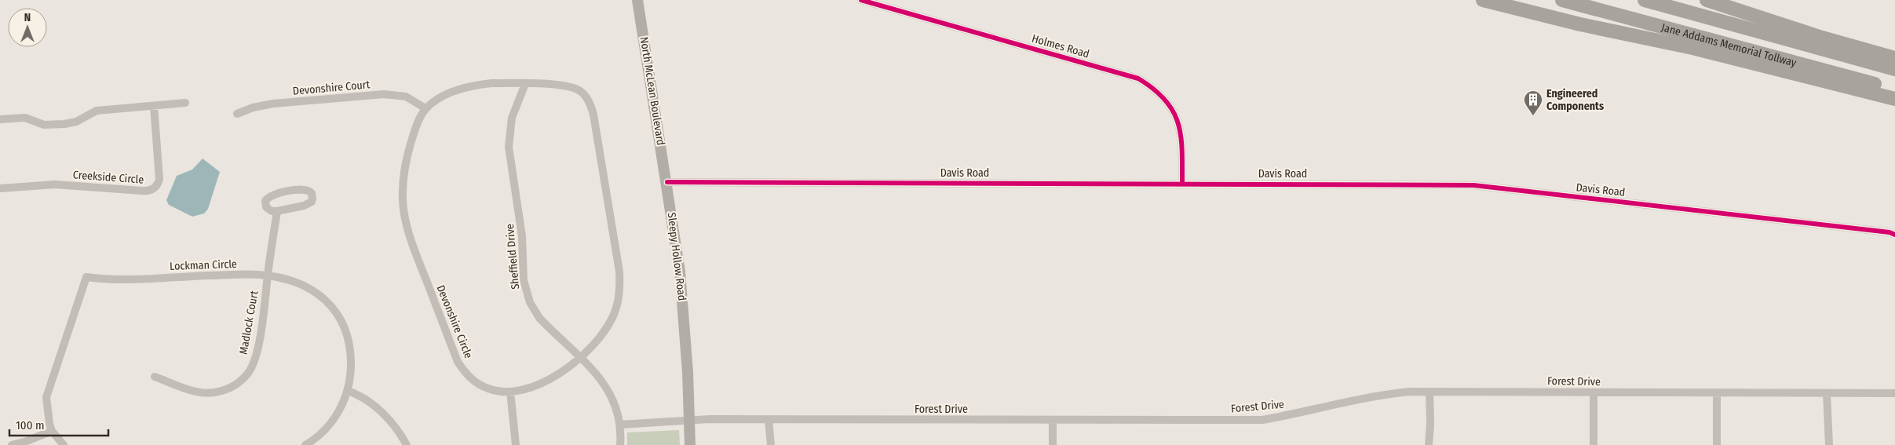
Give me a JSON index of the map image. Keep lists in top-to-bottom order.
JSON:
{
  "streets": {
    "highway": ["Jane Addams Memorial Tollway"],
    "main road": ["North McLean Boulevard", "Sleepy Hollow Road"],
    "street": [
      "Holmes Road",
      "Devonshire Court",
      "Davis Road",
      "Creekside Circle",
      "Sheffield Drive",
      "Lockman Circle",
      "Devonshire Circle",
      "Madlock Court",
      "Forest Drive"
    ]
  },
  "crossings": [
    ["Holmes Road", "Davis Road"],
    ["Devonshire Court", "Devonshire Circle"],
    ["North McLean Boulevard", "Davis Road"],
    ["North McLean Boulevard", "Sleepy Hollow Road"],
    ["Davis Road", "Sleepy Hollow Road"],
    ["Sheffield Drive", "Devonshire Circle"],
    ["Sheffield Drive", "Forest Drive"],
    ["Sleepy Hollow Road", "Forest Drive"],
    ["Lockman Circle", "Madlock Court"]
  ],
  "places": {
    "building": ["Engineered Components"]
  },
  "scale_bar": "100 m",
  "north": "top"
}
